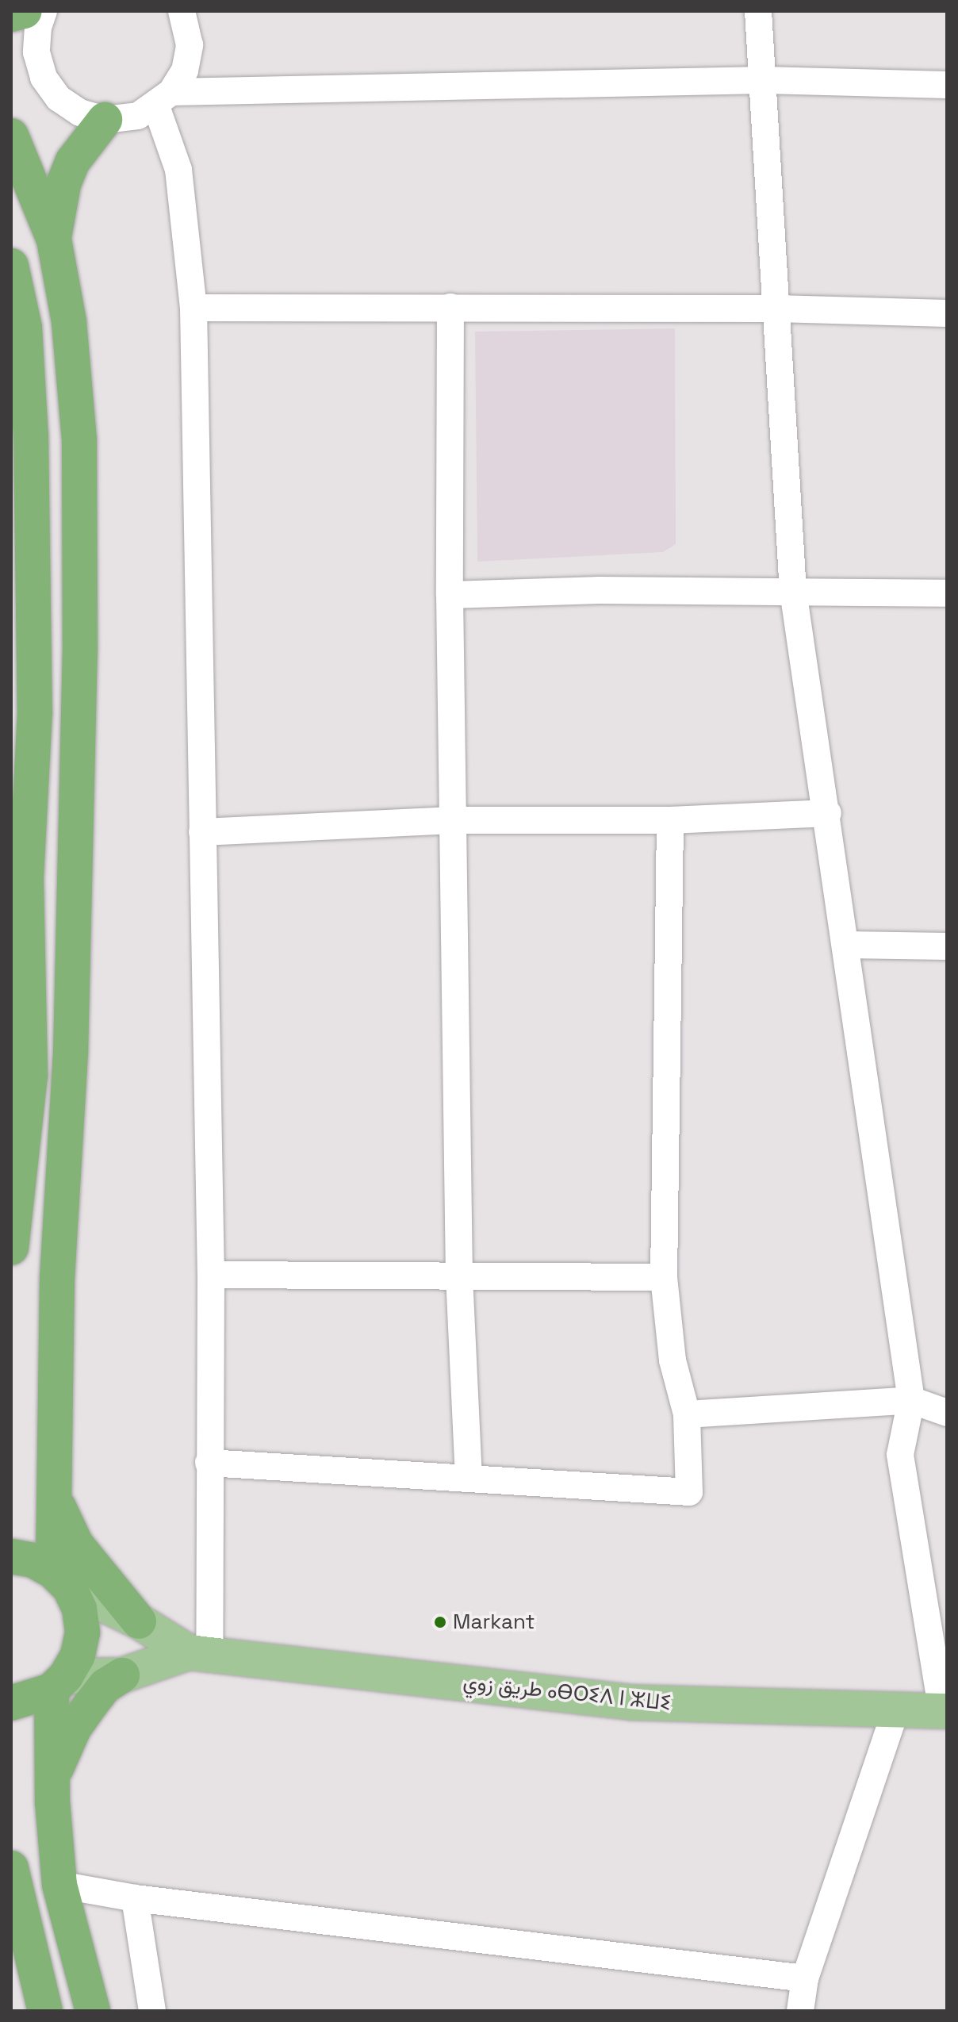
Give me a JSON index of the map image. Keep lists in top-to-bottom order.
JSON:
{
  "streets": {
    "main road": ["طريق زوي ⴰⴱⵔⵉⴷ ⵏ ⵣⵡⵉ"]
  },
  "places": ["Markant"]
}
